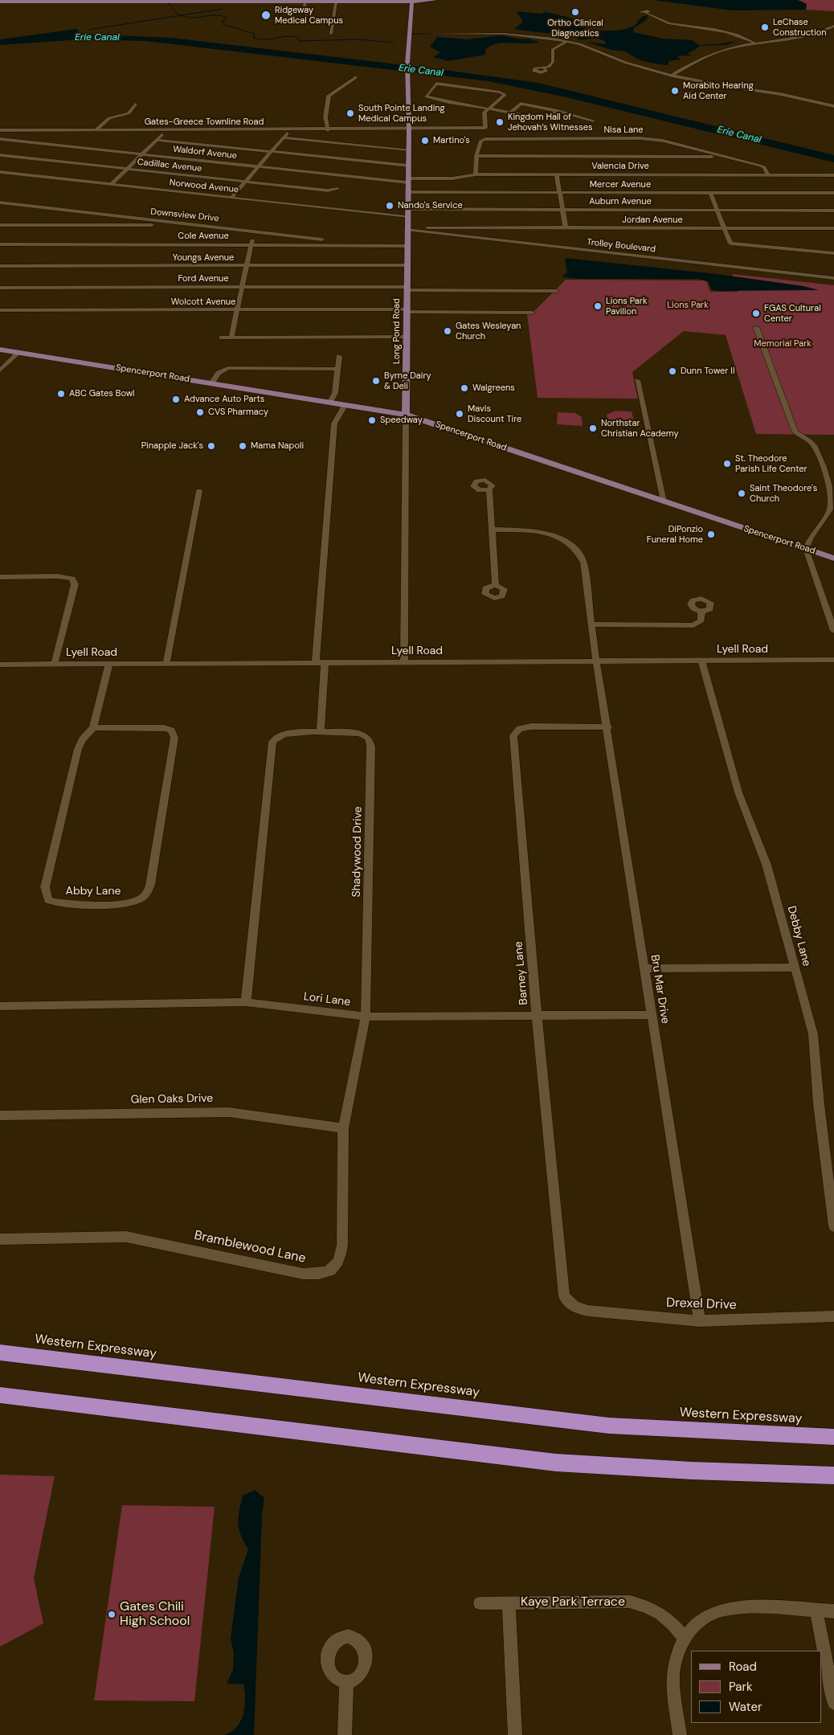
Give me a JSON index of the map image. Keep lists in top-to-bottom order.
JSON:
{
  "streets": {
    "highway": ["Western Expressway"],
    "main road": ["Long Pond Road", "Spencerport Road"],
    "street": [
      "Gates-Greece Townline Road",
      "Nisa Lane",
      "Waldorf Avenue",
      "Cadillac Avenue",
      "Valencia Drive",
      "Mercer Avenue",
      "Norwood Avenue",
      "Auburn Avenue",
      "Downsview Drive",
      "Jordan Avenue",
      "Cole Avenue",
      "Trolley Boulevard",
      "Youngs Avenue",
      "Ford Avenue",
      "Wolcott Avenue",
      "Lyell Road",
      "Shadywood Drive",
      "Abby Lane",
      "Debby Lane",
      "Barney Lane",
      "Bru Mar Drive",
      "Lori Lane",
      "Glen Oaks Drive",
      "Bramblewood Lane",
      "Drexel Drive",
      "Kaye Park Terrace"
    ]
  },
  "crossings": [
    ["Gates-Greece Townline Road", "Long Pond Road"],
    ["Nisa Lane", "Valencia Drive"],
    ["Waldorf Avenue", "Valencia Drive"],
    ["Waldorf Avenue", "Long Pond Road"],
    ["Valencia Drive", "Long Pond Road"],
    ["Mercer Avenue", "Long Pond Road"],
    ["Norwood Avenue", "Long Pond Road"],
    ["Auburn Avenue", "Long Pond Road"],
    ["Downsview Drive", "Cole Avenue"],
    ["Cole Avenue", "Long Pond Road"],
    ["Trolley Boulevard", "Long Pond Road"],
    ["Youngs Avenue", "Long Pond Road"],
    ["Ford Avenue", "Long Pond Road"],
    ["Wolcott Avenue", "Long Pond Road"],
    ["Long Pond Road", "Spencerport Road"],
    ["Long Pond Road", "Lyell Road"],
    ["Lyell Road", "Abby Lane"],
    ["Lyell Road", "Debby Lane"],
    ["Lyell Road", "Bru Mar Drive"],
    ["Shadywood Drive", "Lori Lane"],
    ["Shadywood Drive", "Bramblewood Lane"],
    ["Barney Lane", "Bru Mar Drive"],
    ["Barney Lane", "Lori Lane"],
    ["Barney Lane", "Drexel Drive"],
    ["Bru Mar Drive", "Lori Lane"],
    ["Bru Mar Drive", "Drexel Drive"],
    ["Lori Lane", "Bramblewood Lane"],
    ["Glen Oaks Drive", "Bramblewood Lane"]
  ],
  "water": ["Erie Canal"],
  "parks": ["Lions Park", "Memorial Park"],
  "places": [
    "Ortho Clinical Diagnostics",
    "Ridgeway Medical Campus",
    "LeChase Construction",
    "Morabito Hearing Aid Center",
    "South Pointe Landing Medical Campus",
    "Kingdom Hall of Jehovah’s Witnesses",
    "Martino's",
    "Nando's Service",
    "Lions Park Pavilion",
    "FGAS Cultural Center",
    "Gates Wesleyan Church",
    "Dunn Tower II",
    "Byrne Dairy & Deli",
    "Walgreens",
    "ABC Gates Bowl",
    "Advance Auto Parts",
    "CVS Pharmacy",
    "Mavis Discount Tire",
    "Speedway",
    "Northstar Christian Academy",
    "Pinapple Jack's",
    "Mama Napoli",
    "St. Theodore Parish Life Center",
    "Saint Theodore's Church",
    "DiPonzio Funeral Home",
    "Gates Chili High School"
  ],
  "legend": ["Road", "Park", "Water"]
}
